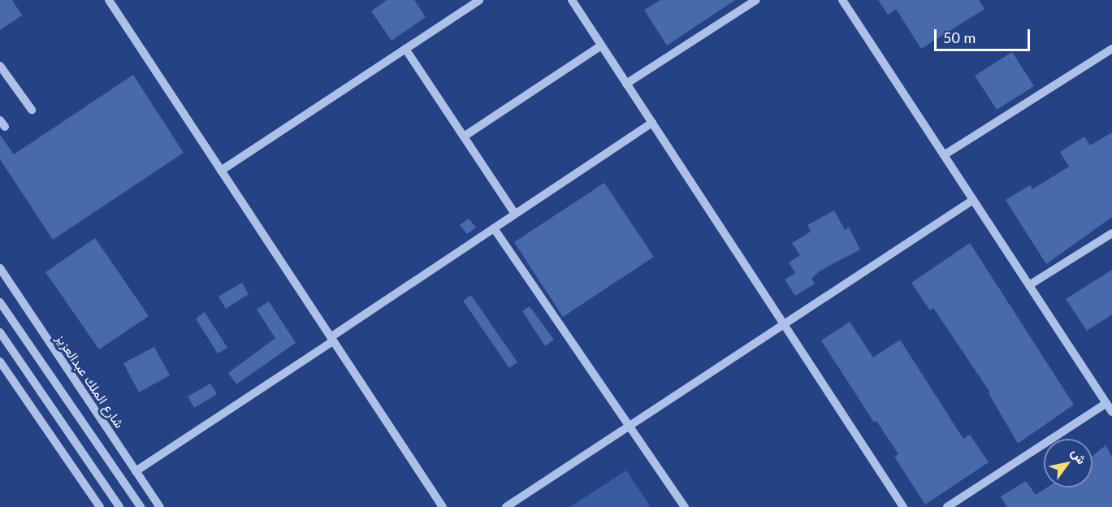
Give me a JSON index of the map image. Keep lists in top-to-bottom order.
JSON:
{
  "streets": {
    "street": ["شارع الملك عبدالعزيز"]
  },
  "scale_bar": "50 m",
  "north": "top right"
}
